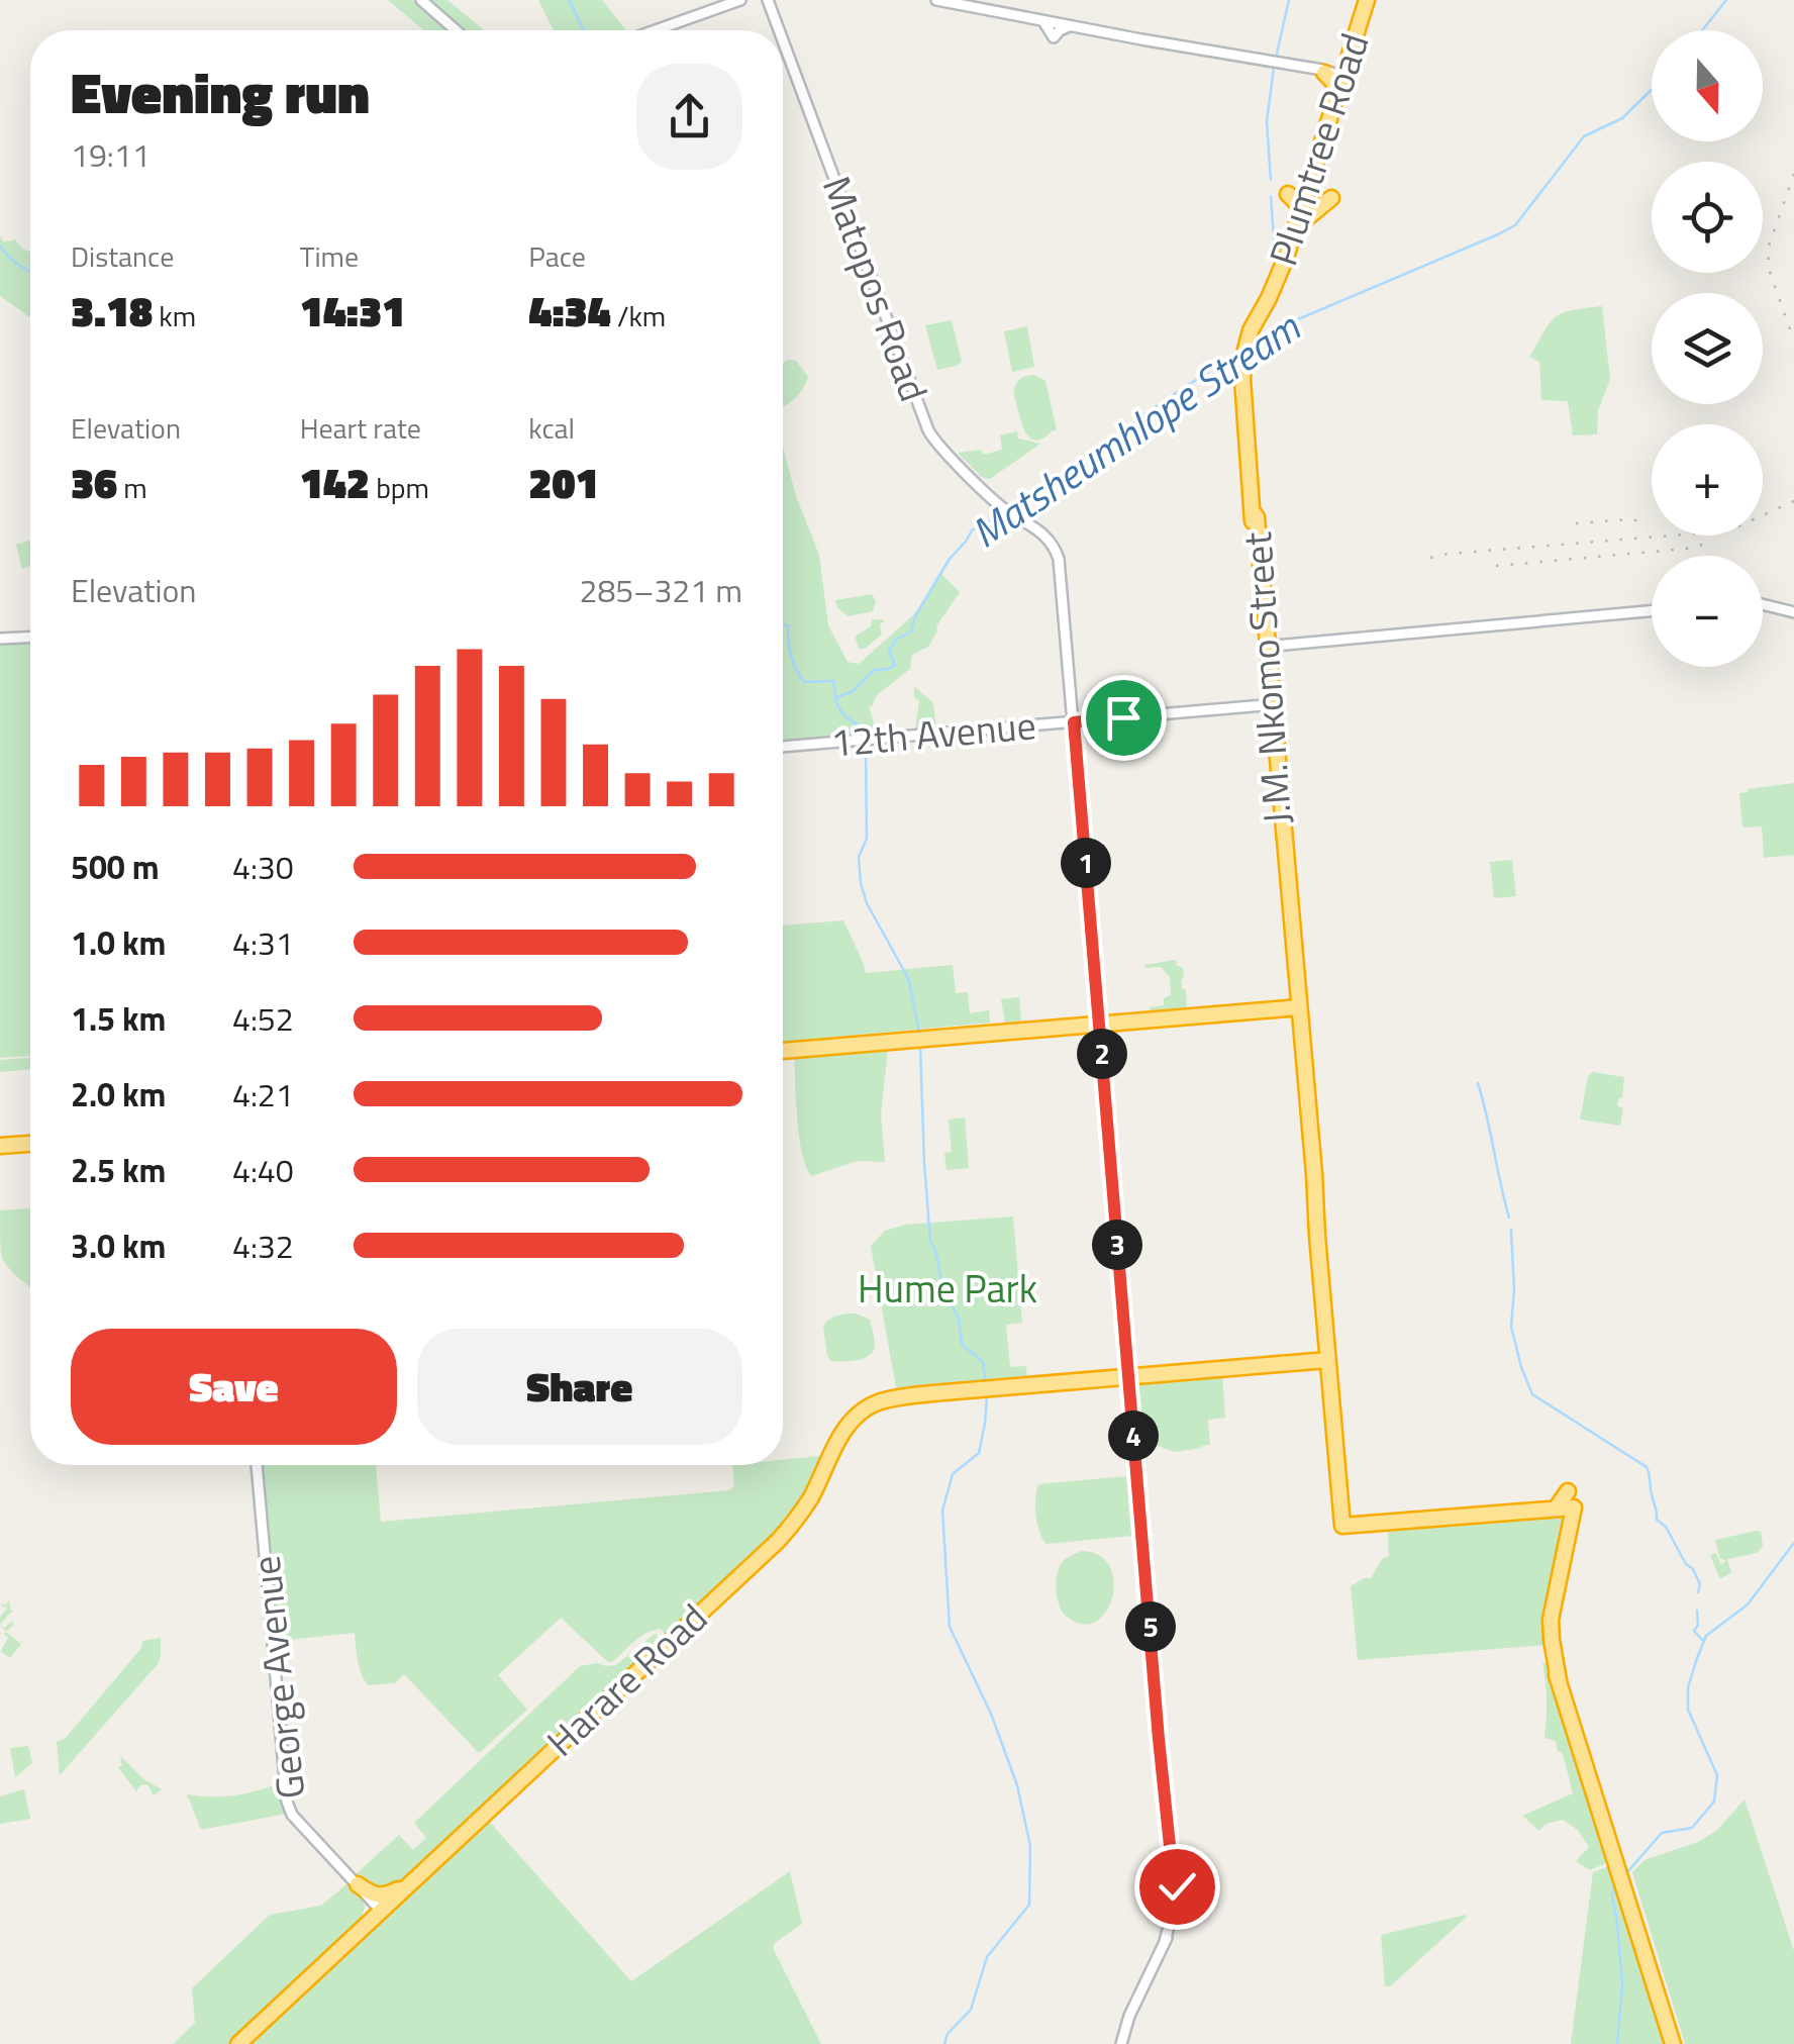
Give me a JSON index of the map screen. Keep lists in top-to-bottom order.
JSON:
{
  "streets": {
    "highway": ["Plumtree Road", "J.M. Nkomo Street", "Harare Road"],
    "main road": ["Matopos Road", "12th Avenue", "George Avenue"]
  },
  "crossings": [
    ["Plumtree Road", "J.M. Nkomo Street"],
    ["Matopos Road", "12th Avenue"],
    ["J.M. Nkomo Street", "12th Avenue"],
    ["J.M. Nkomo Street", "Harare Road"],
    ["George Avenue", "Harare Road"]
  ],
  "water": ["Matsheumhlope Stream"],
  "parks": ["Hume Park"],
  "north": "bottom",
  "page": {
    "map_buttons": ["+", "−"],
    "heading": ["Evening run", "19:11"],
    "stats": [
      ["Distance", "3.18 km"],
      ["Time", "14:31"],
      ["Pace", "4:34 /km"],
      ["Elevation", "36 m"],
      ["Heart rate", "142 bpm"],
      ["kcal", "201"]
    ],
    "chart": ["Elevation", "285–321 m"],
    "list": [
      {
        "name": "500 m",
        "note": "4:30"
      },
      {
        "name": "1.0 km",
        "note": "4:31"
      },
      {
        "name": "1.5 km",
        "note": "4:52"
      },
      {
        "name": "2.0 km",
        "note": "4:21"
      },
      {
        "name": "2.5 km",
        "note": "4:40"
      },
      {
        "name": "3.0 km",
        "note": "4:32"
      }
    ],
    "pins": [
      "1",
      "2",
      "3",
      "4",
      "5"
    ],
    "buttons": ["Save", "Share"]
  }
}
